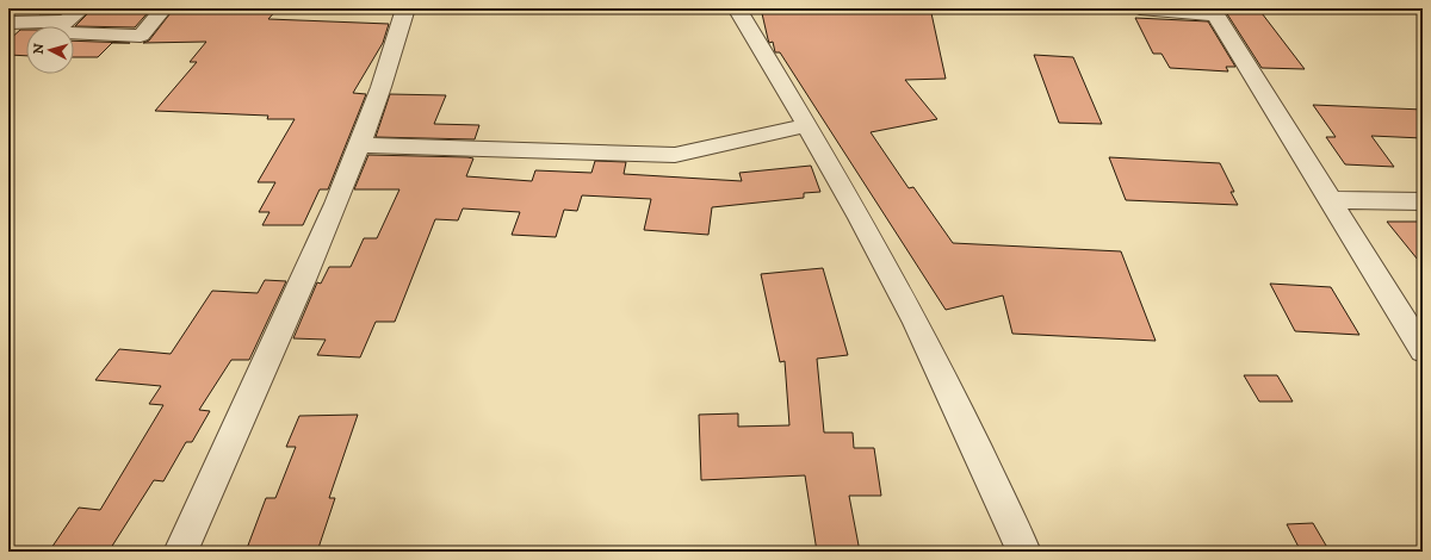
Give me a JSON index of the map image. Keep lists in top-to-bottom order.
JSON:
{
  "north": "left"
}
